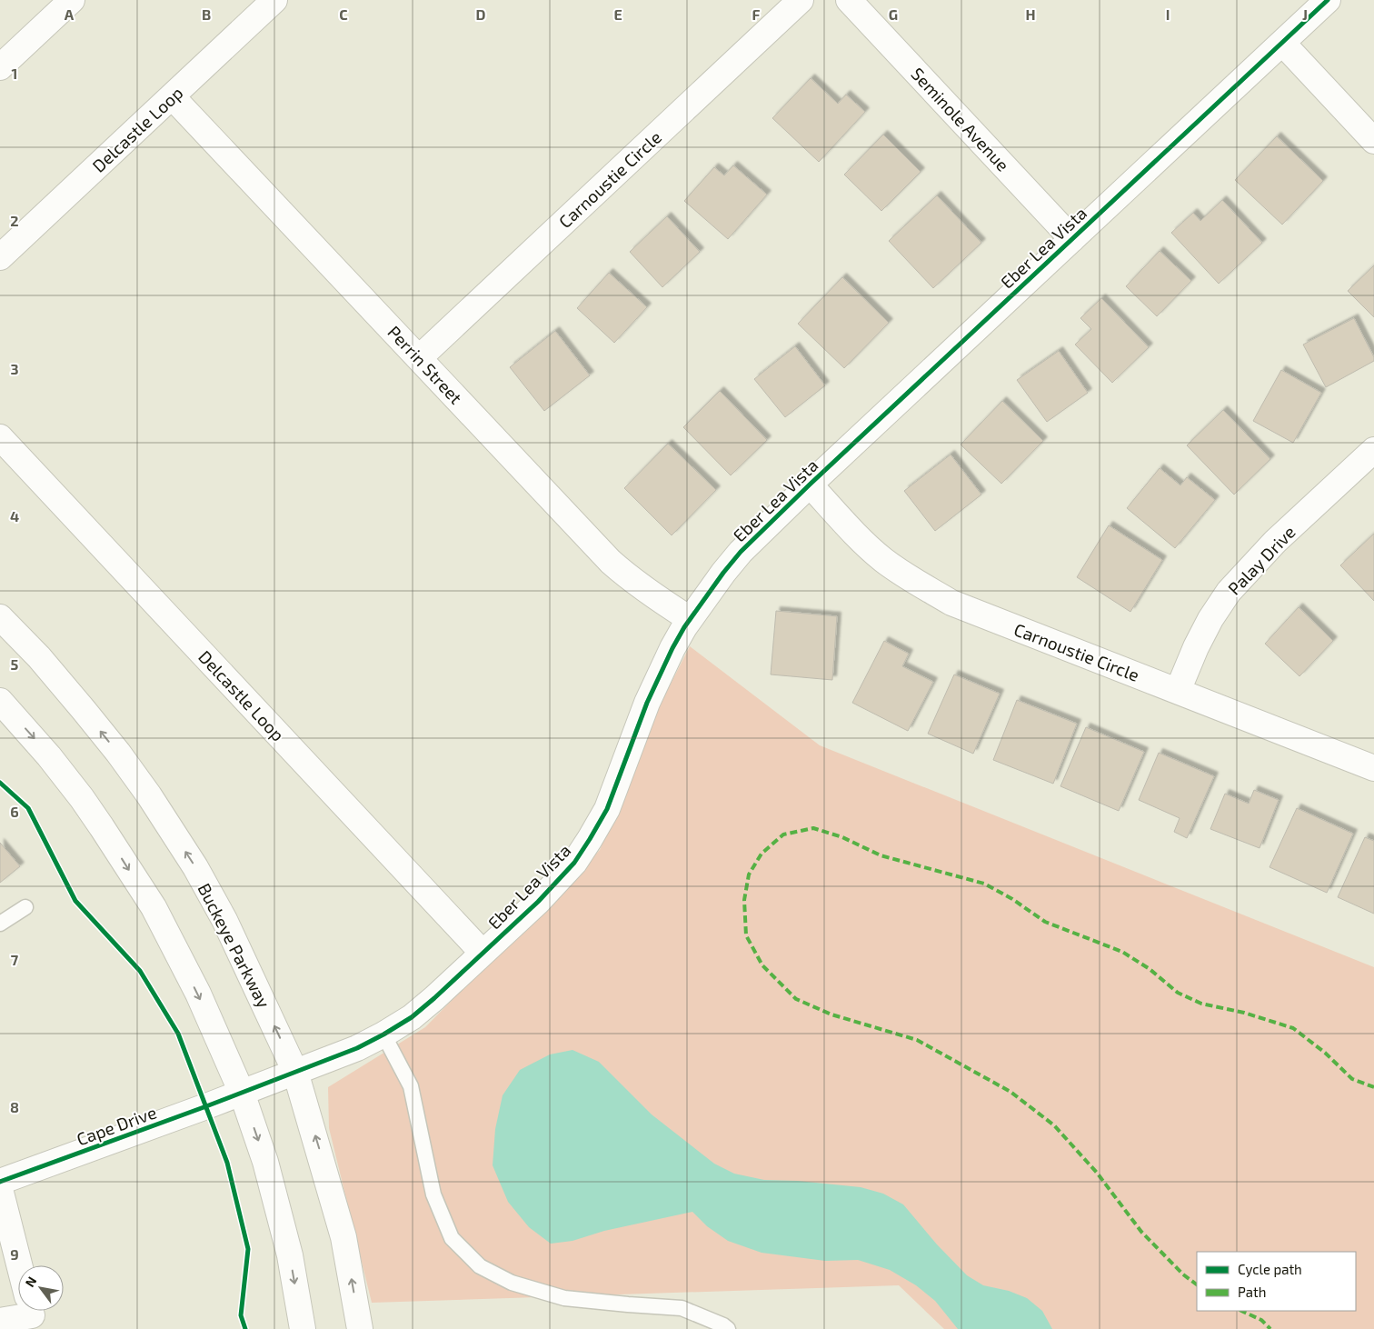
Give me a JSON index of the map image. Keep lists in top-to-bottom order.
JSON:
{
  "streets": {
    "street": [
      "Seminole Avenue",
      "Delcastle Loop",
      "Carnoustie Circle",
      "Eber Lea Vista",
      "Perrin Street",
      "Palay Drive",
      "Buckeye Parkway",
      "Cape Drive"
    ]
  },
  "crossings": [
    ["Seminole Avenue", "Eber Lea Vista"],
    ["Delcastle Loop", "Eber Lea Vista"],
    ["Delcastle Loop", "Perrin Street"],
    ["Carnoustie Circle", "Eber Lea Vista"],
    ["Carnoustie Circle", "Perrin Street"],
    ["Carnoustie Circle", "Palay Drive"],
    ["Eber Lea Vista", "Perrin Street"],
    ["Eber Lea Vista", "Buckeye Parkway"],
    ["Eber Lea Vista", "Cape Drive"]
  ],
  "legend": ["Cycle path", "Path"],
  "north": "top left",
  "grid": {
    "columns": [
      "A",
      "B",
      "C",
      "D",
      "E",
      "F",
      "G",
      "H",
      "I",
      "J"
    ],
    "rows": [
      "1",
      "2",
      "3",
      "4",
      "5",
      "6",
      "7",
      "8",
      "9"
    ]
  }
}
